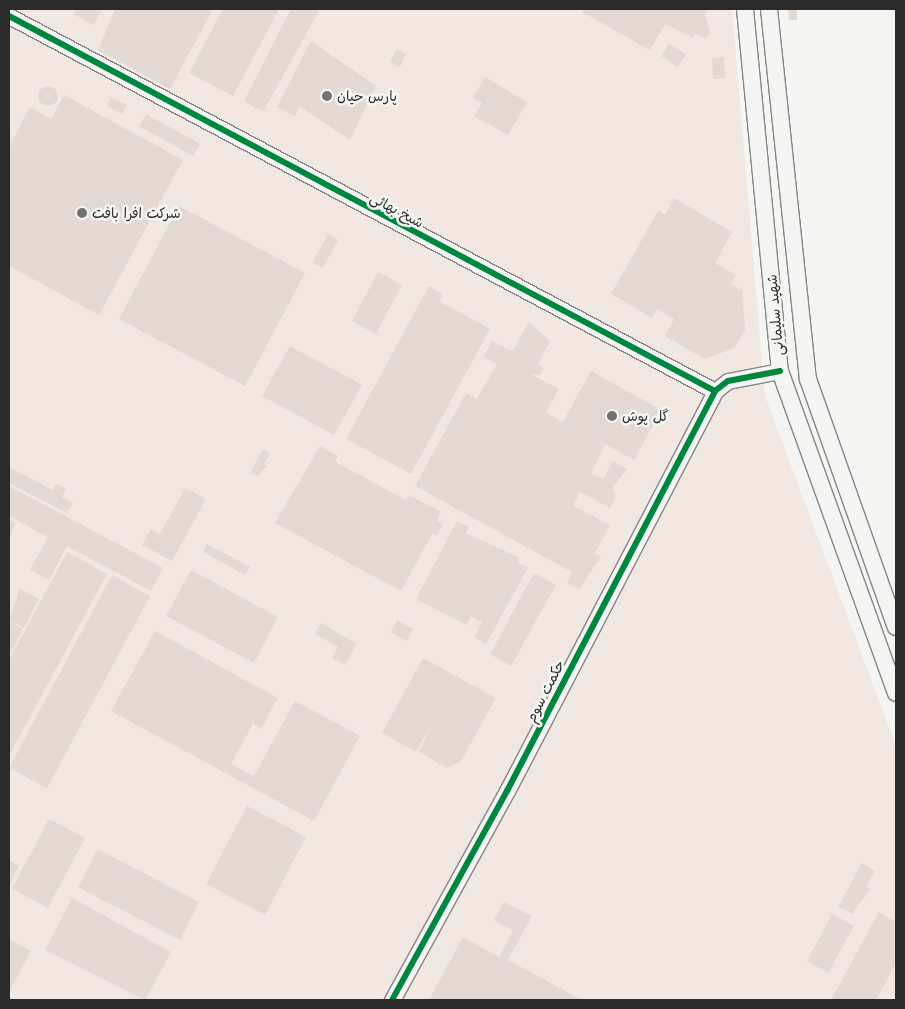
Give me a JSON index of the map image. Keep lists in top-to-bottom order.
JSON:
{
  "streets": {
    "main road": ["شهید سلیمانی"],
    "street": ["شیخ بهائی", "حکمت سوم"]
  },
  "crossings": [
    ["شیخ بهائی", "حکمت سوم"]
  ],
  "places": ["پارس حیان", "شرکت افرا بافت", "گل پوش"]
}
